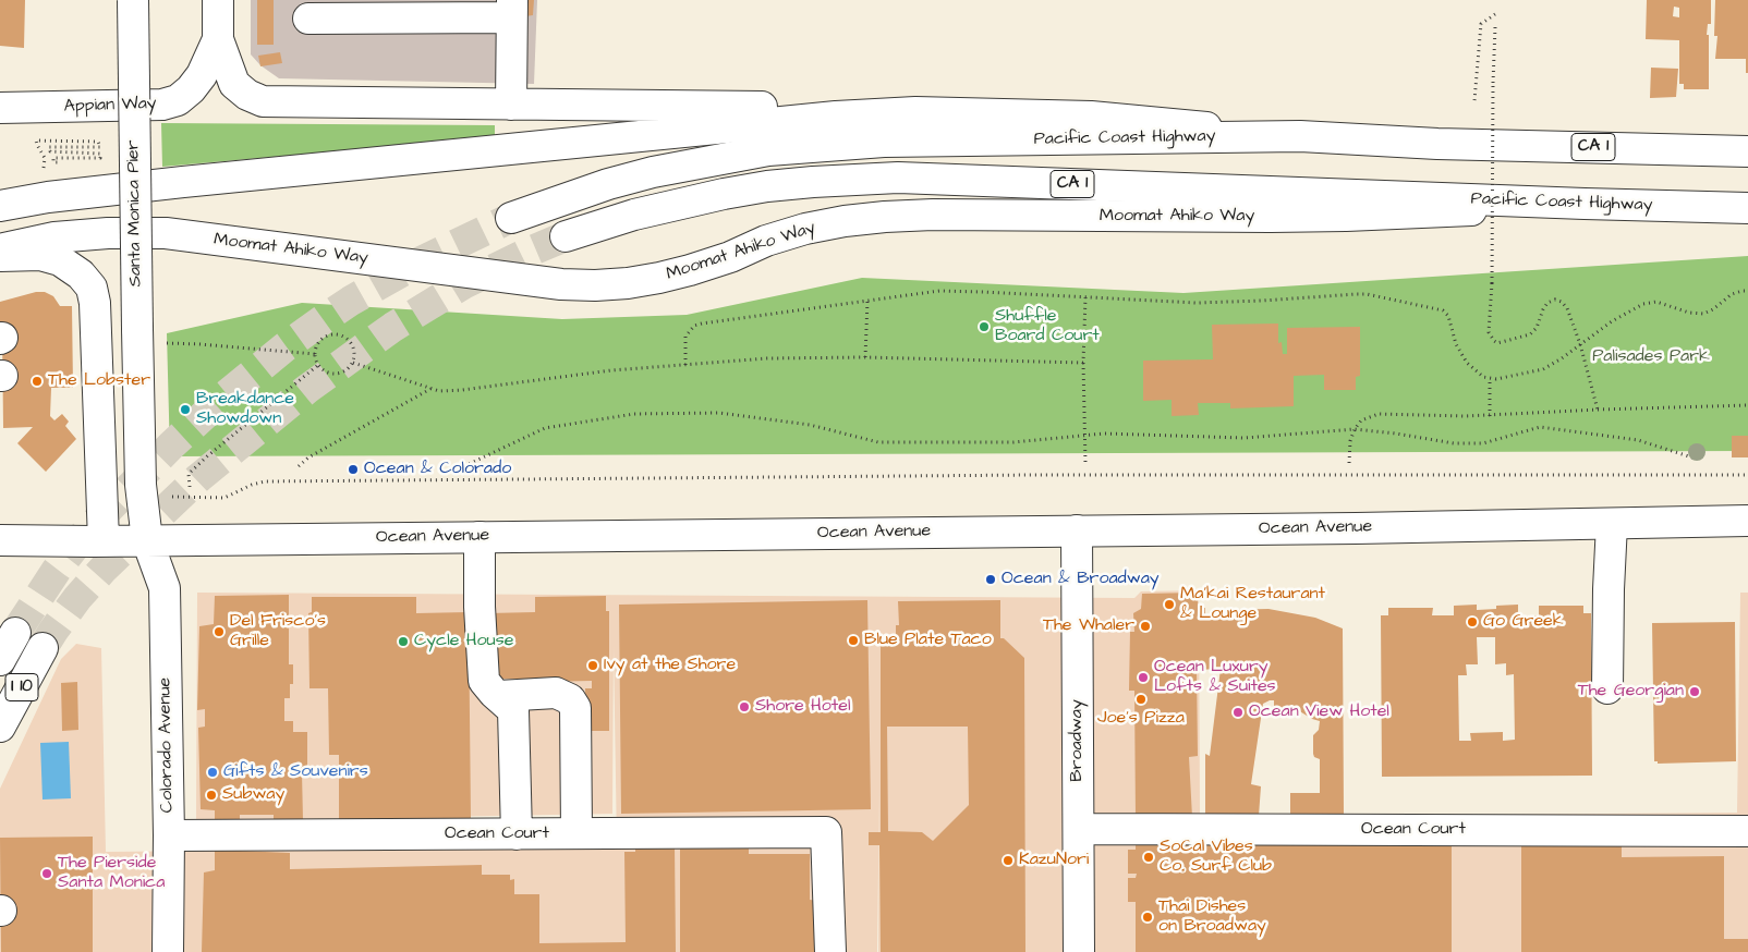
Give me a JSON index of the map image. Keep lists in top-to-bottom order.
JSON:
{
  "streets": {
    "main road": [
      "Appian Way",
      "Pacific Coast Highway",
      "CA 1",
      "Santa Monica Pier",
      "Moomat Ahiko Way",
      "Ocean Avenue",
      "I 10",
      "Broadway",
      "Colorado Avenue",
      "Ocean Court"
    ]
  },
  "crossings": [
    ["Pacific Coast Highway", "Moomat Ahiko Way"],
    ["Santa Monica Pier", "Colorado Avenue"],
    ["Ocean Avenue", "Broadway"],
    ["Ocean Avenue", "Colorado Avenue"],
    ["Broadway", "Ocean Court"],
    ["Colorado Avenue", "Ocean Court"]
  ],
  "parks": ["Palisades Park"],
  "places": [
    "Shuffle Board Court",
    "The Lobster",
    "Breakdance Showdown",
    "Ocean & Colorado",
    "Ocean & Broadway",
    "Ma'kai Restaurant & Lounge",
    "Go Greek",
    "The Whaler",
    "Del Frisco's Grille",
    "Blue Plate Taco",
    "Cycle House",
    "Ivy at the Shore",
    "Ocean Luxury Lofts & Suites",
    "The Georgian",
    "Joe's Pizza",
    "Shore Hotel",
    "Ocean View Hotel",
    "Gifts & Souvenirs",
    "Subway",
    "SoCal Vibes Co. Surf Club",
    "KazuNori",
    "The Pierside Santa Monica",
    "Thai Dishes on Broadway"
  ]
}
